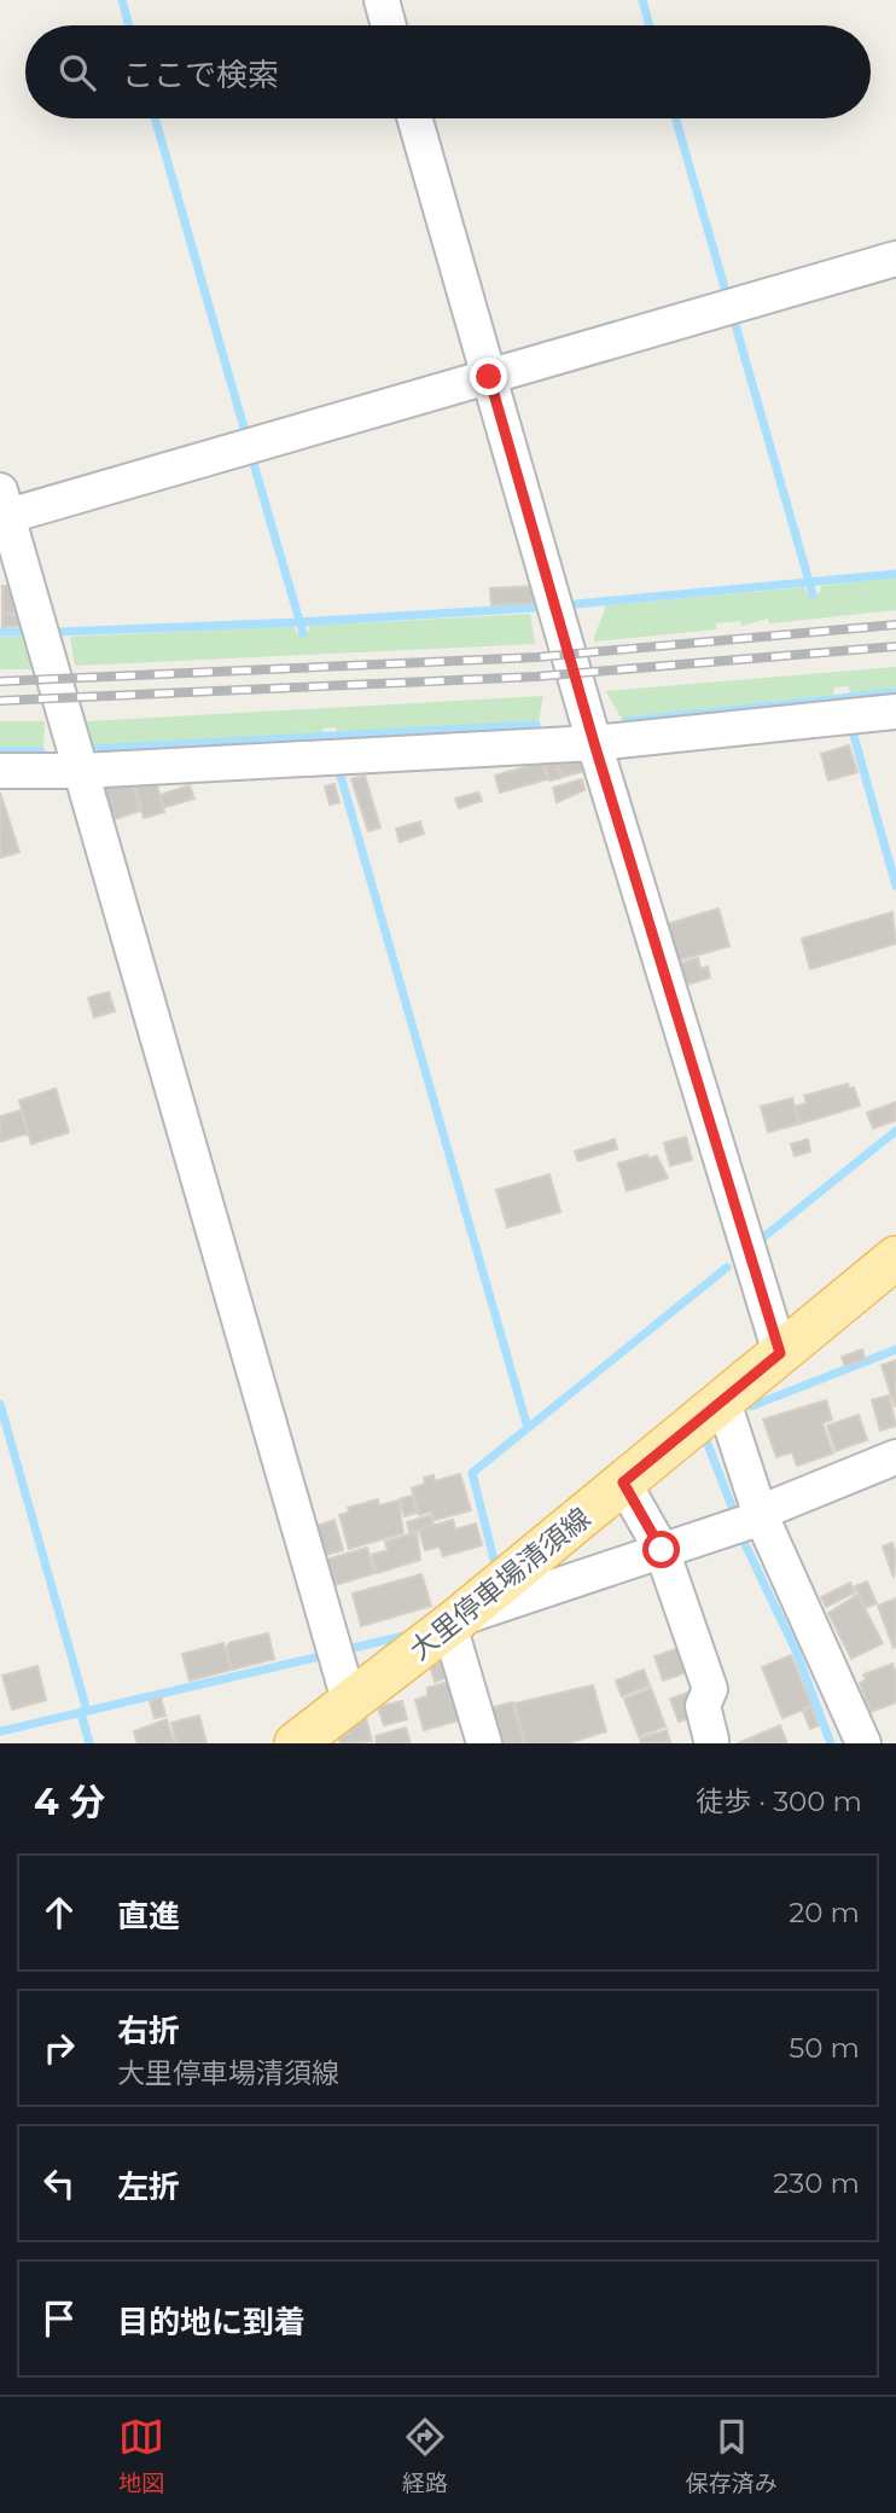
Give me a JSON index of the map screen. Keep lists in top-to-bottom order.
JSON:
{
  "streets": {
    "main road": ["大里停車場清須線"]
  },
  "page": {
    "search": "ここで検索",
    "heading": ["4 分", "徒歩 · 300 m"],
    "list": [
      ["直進", "20 m"],
      ["右折", "大里停車場清須線", "50 m"],
      ["左折", "230 m"],
      "目的地に到着"
    ],
    "nav": ["地図", "経路", "保存済み"]
  }
}
